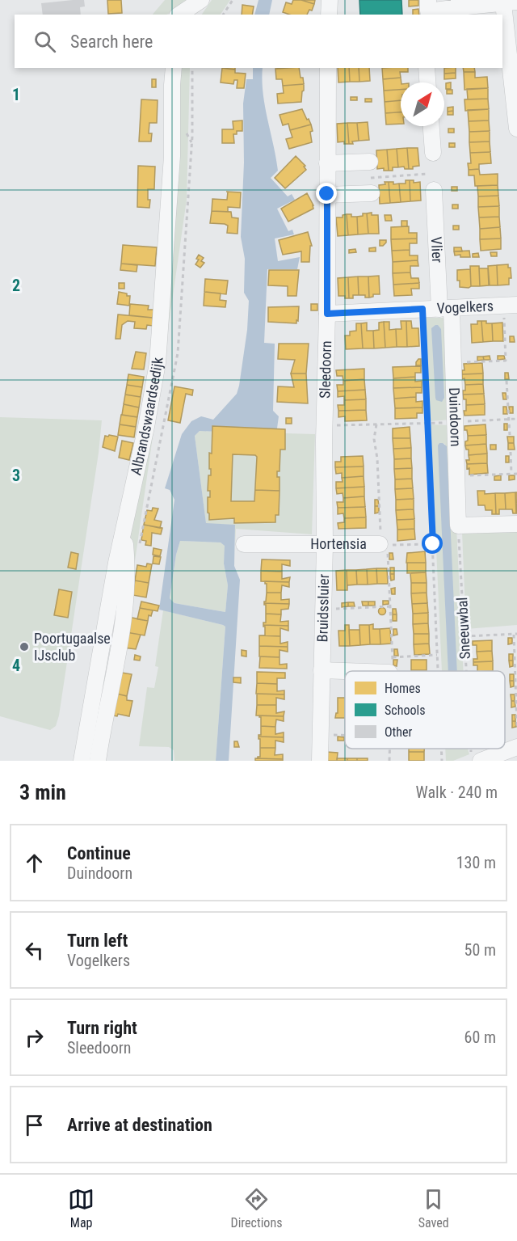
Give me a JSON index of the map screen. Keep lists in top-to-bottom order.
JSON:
{
  "streets": {
    "street": [
      "Vlier",
      "Vogelkers",
      "Sleedoorn",
      "Albrandswaardsedijk",
      "Duindoorn",
      "Hortensia",
      "Bruidssluier"
    ],
    "path": ["Sneeuwbal"]
  },
  "crossings": [
    ["Vlier", "Vogelkers"],
    ["Vlier", "Duindoorn"],
    ["Vogelkers", "Sleedoorn"],
    ["Vogelkers", "Duindoorn"],
    ["Sleedoorn", "Hortensia"],
    ["Sleedoorn", "Bruidssluier"],
    ["Duindoorn", "Hortensia"],
    ["Duindoorn", "Sneeuwbal"],
    ["Hortensia", "Bruidssluier"],
    ["Hortensia", "Sneeuwbal"]
  ],
  "places": ["Poortugaalse IJsclub"],
  "legend": ["Homes", "Schools", "Other"],
  "north": "top right",
  "page": {
    "search": "Search here",
    "heading": ["3 min", "Walk · 240 m"],
    "list": [
      ["Continue", "Duindoorn", "130 m"],
      ["Turn left", "Vogelkers", "50 m"],
      ["Turn right", "Sleedoorn", "60 m"],
      "Arrive at destination"
    ],
    "nav": ["Map", "Directions", "Saved"]
  },
  "grid": {
    "rows": [
      "1",
      "2",
      "3",
      "4"
    ]
  }
}
